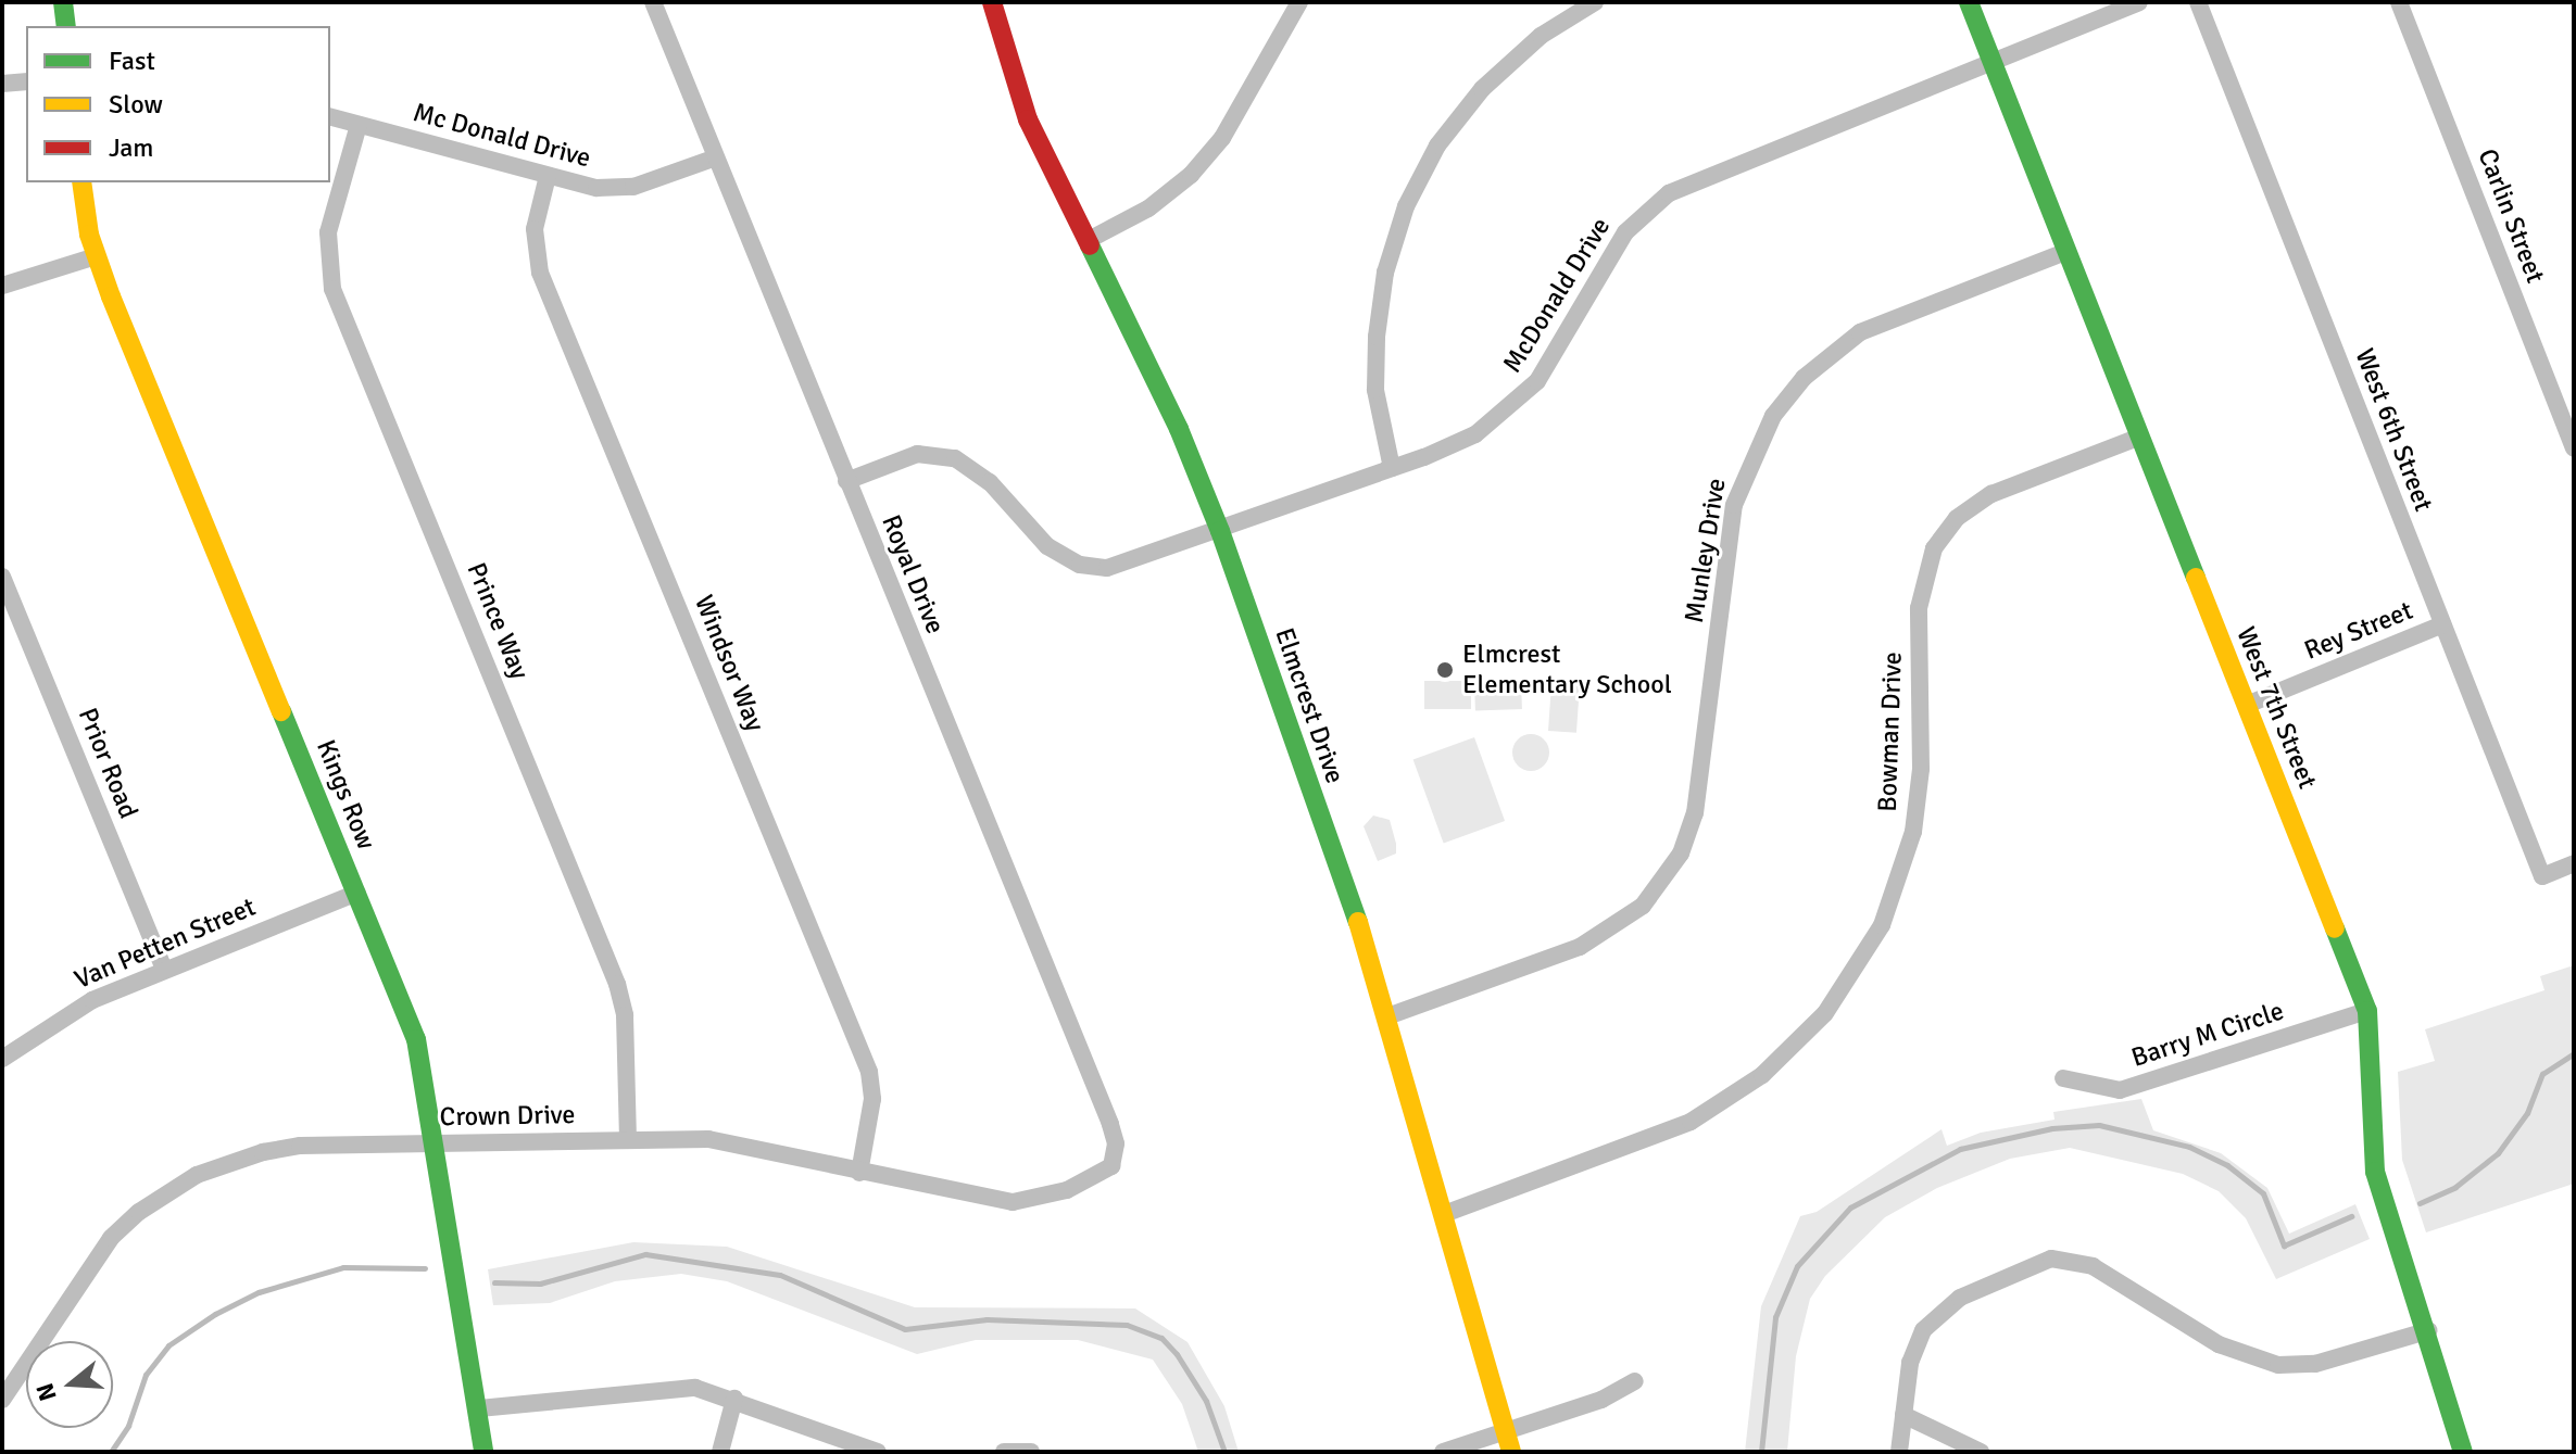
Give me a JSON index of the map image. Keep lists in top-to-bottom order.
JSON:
{
  "streets": {
    "main road": ["Elmcrest Drive", "West 7th Street", "Kings Row"],
    "street": [
      "Mc Donald Drive",
      "Carlin Street",
      "McDonald Drive",
      "West 6th Street",
      "Munley Drive",
      "Royal Drive",
      "Prince Way",
      "Rey Street",
      "Windsor Way",
      "Bowman Drive",
      "Prior Road",
      "Van Petten Street",
      "Barry M Circle",
      "Crown Drive"
    ]
  },
  "crossings": [
    ["Mc Donald Drive", "Royal Drive"],
    ["Mc Donald Drive", "Prince Way"],
    ["Mc Donald Drive", "Windsor Way"],
    ["McDonald Drive", "Royal Drive"],
    ["McDonald Drive", "Elmcrest Drive"],
    ["McDonald Drive", "West 7th Street"],
    ["West 6th Street", "Rey Street"],
    ["Munley Drive", "Elmcrest Drive"],
    ["Munley Drive", "West 7th Street"],
    ["Royal Drive", "Crown Drive"],
    ["Prince Way", "Crown Drive"],
    ["Rey Street", "West 7th Street"],
    ["Windsor Way", "Crown Drive"],
    ["Elmcrest Drive", "Bowman Drive"],
    ["West 7th Street", "Bowman Drive"],
    ["West 7th Street", "Barry M Circle"],
    ["Prior Road", "Van Petten Street"],
    ["Kings Row", "Van Petten Street"],
    ["Kings Row", "Crown Drive"]
  ],
  "places": ["Elmcrest Elementary School"],
  "legend": ["Fast", "Slow", "Jam"],
  "north": "left"
}
